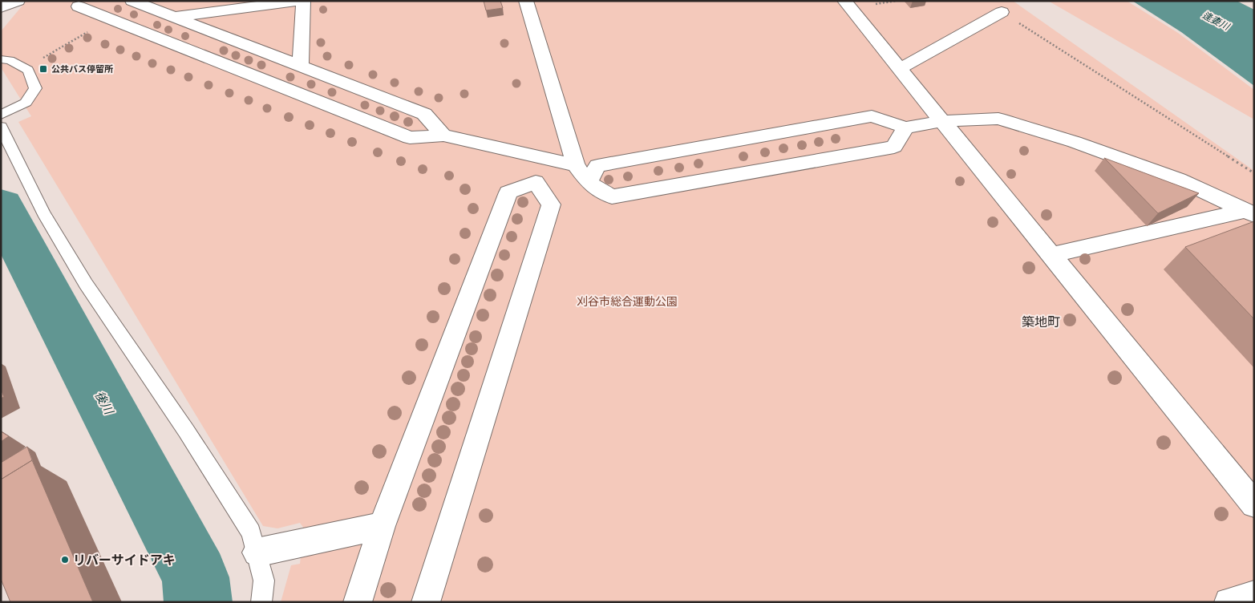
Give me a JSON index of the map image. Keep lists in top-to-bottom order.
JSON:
{
  "districts": ["築地町"],
  "water": ["逢妻川", "後川"],
  "parks": ["刈谷市総合運動公園"],
  "places": {
    "transit": ["公共バス停留所"],
    "other": ["リバーサイドアキ"]
  }
}
